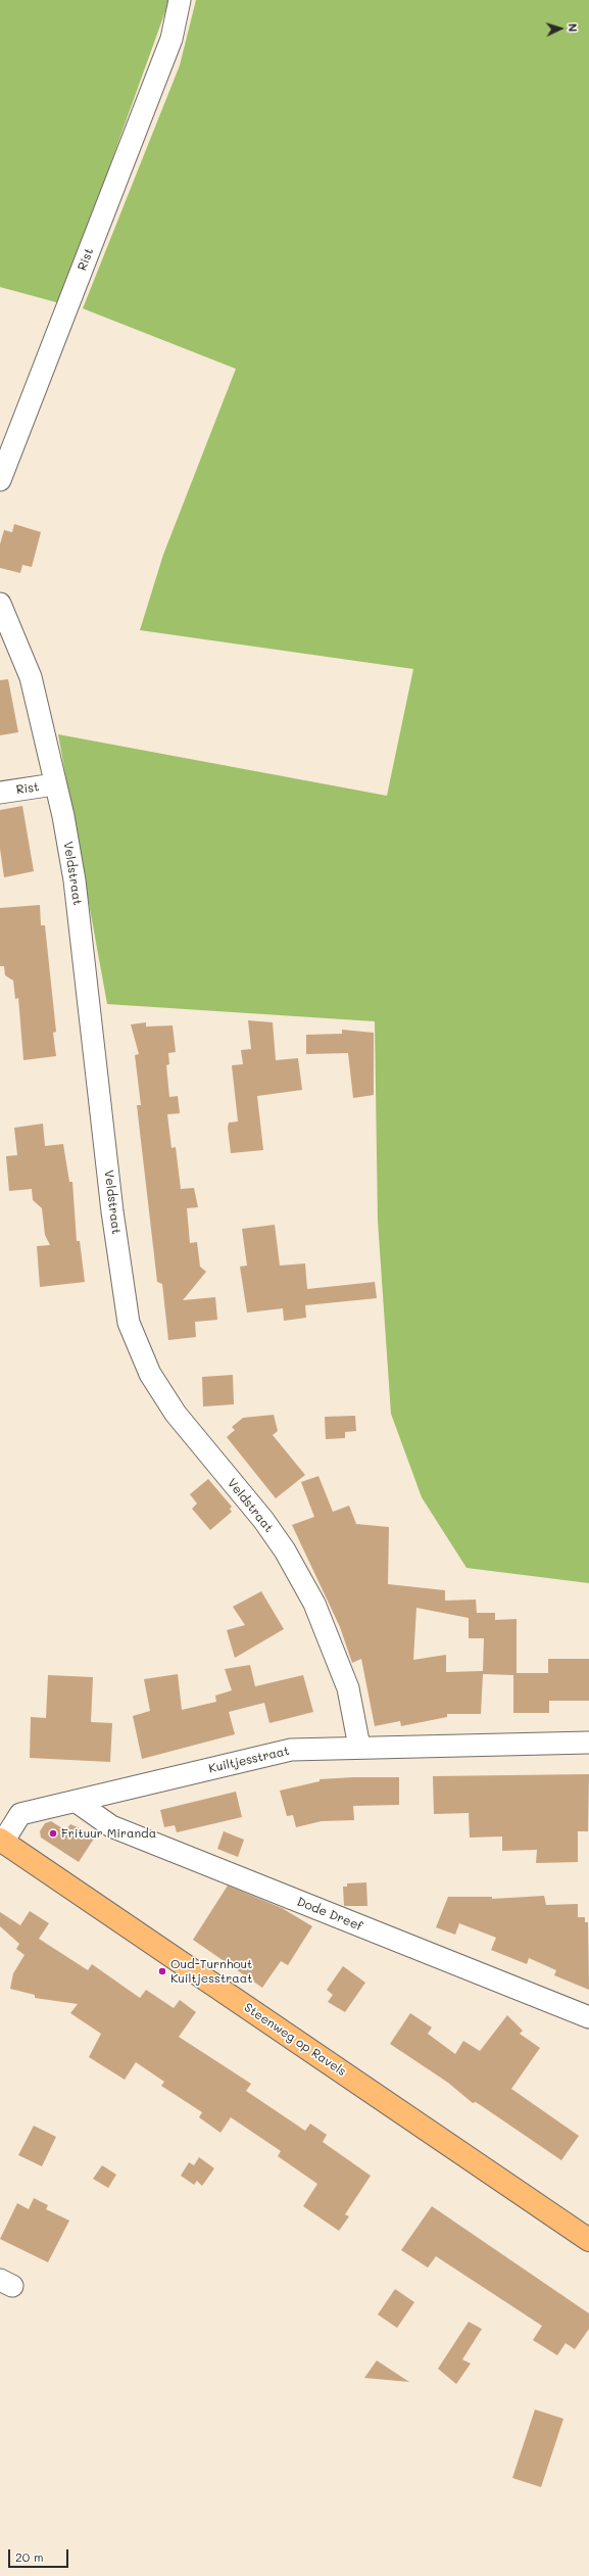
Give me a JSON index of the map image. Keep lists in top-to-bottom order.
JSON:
{
  "streets": {
    "main road": ["Steenweg op Ravels"],
    "street": [
      "Rist",
      "Veldstraat",
      "Kuiltjesstraat",
      "Dode Dreef"
    ]
  },
  "crossings": [
    ["Rist", "Veldstraat"],
    ["Veldstraat", "Kuiltjesstraat"],
    ["Kuiltjesstraat", "Dode Dreef"],
    ["Kuiltjesstraat", "Steenweg op Ravels"]
  ],
  "places": ["Frituur Miranda", "Oud-Turnhout Kuiltjesstraat"],
  "scale_bar": "20 m",
  "north": "right"
}
